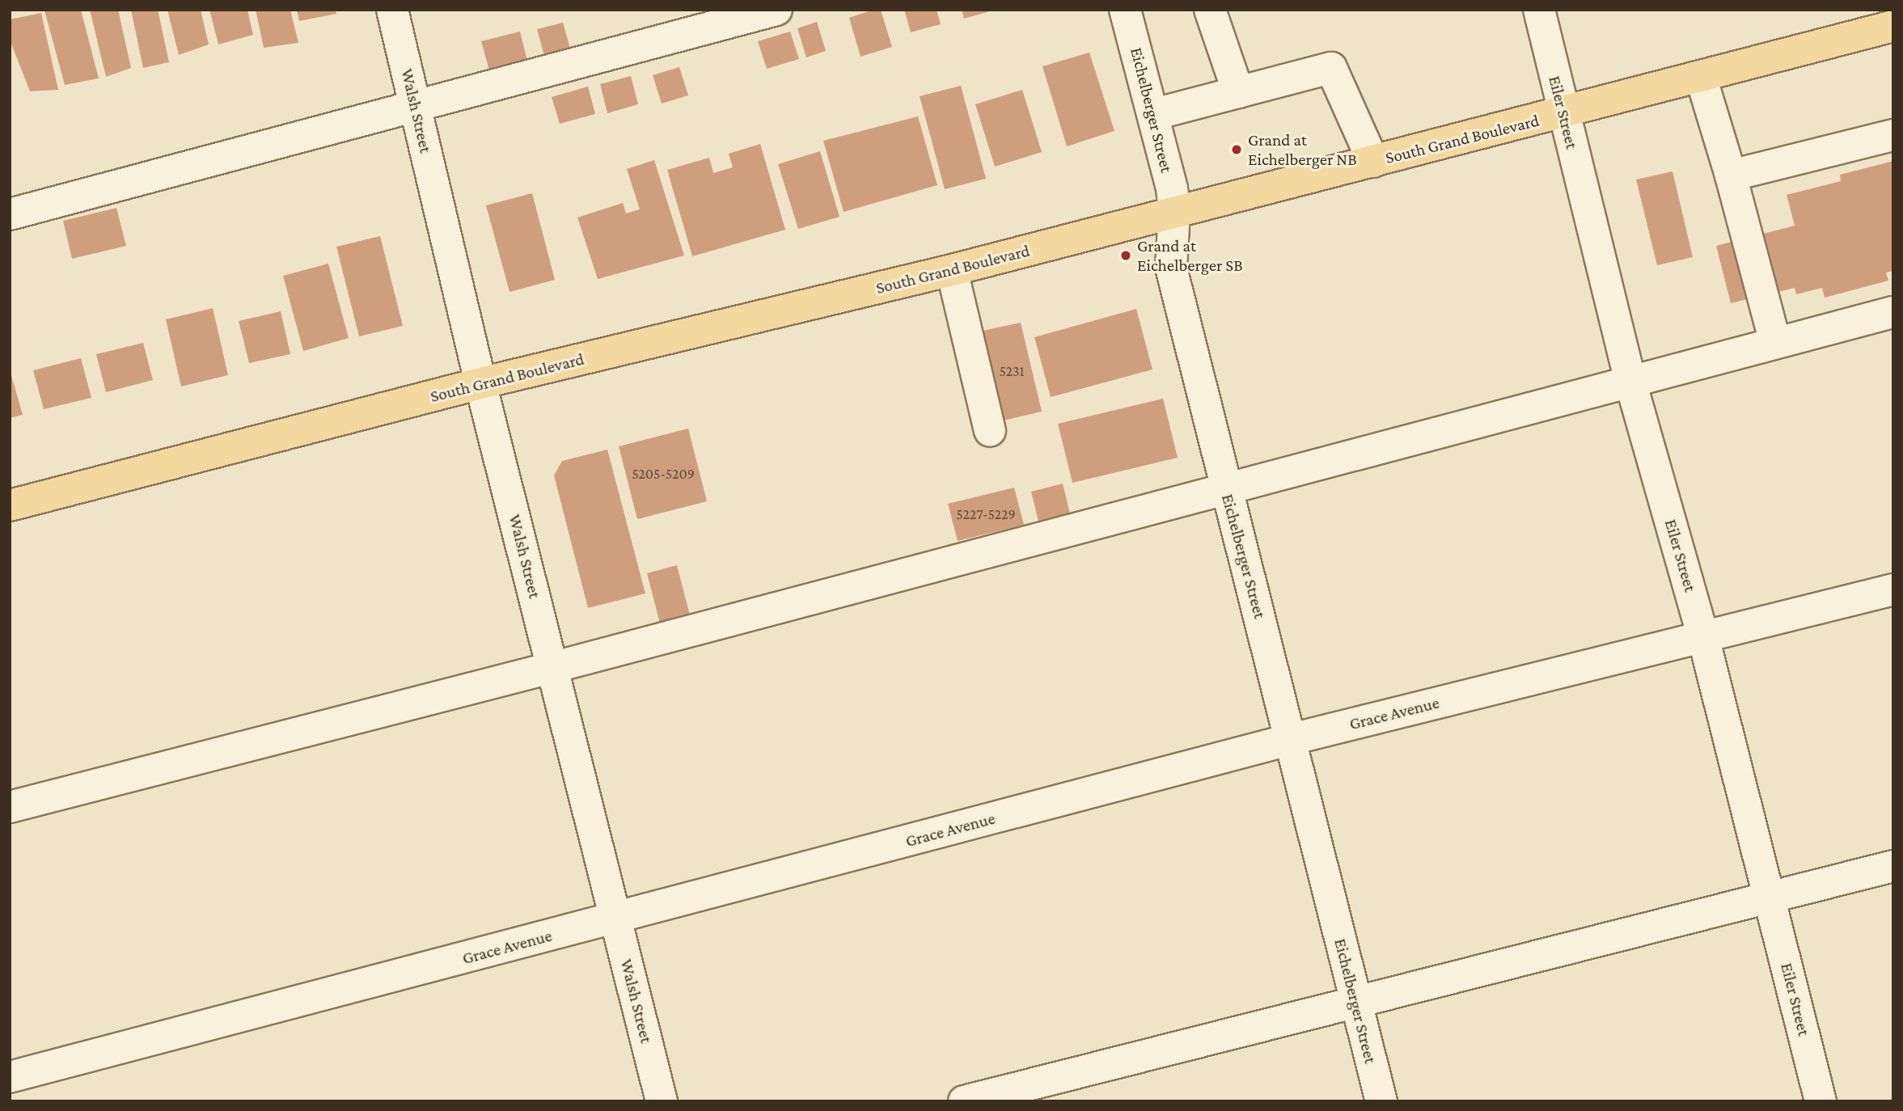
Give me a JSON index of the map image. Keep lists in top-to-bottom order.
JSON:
{
  "streets": {
    "main road": ["South Grand Boulevard"],
    "street": [
      "Eichelberger Street",
      "Walsh Street",
      "Eiler Street",
      "Grace Avenue"
    ]
  },
  "crossings": [
    ["Eichelberger Street", "South Grand Boulevard"],
    ["Eichelberger Street", "Grace Avenue"],
    ["Walsh Street", "South Grand Boulevard"],
    ["Walsh Street", "Grace Avenue"],
    ["Eiler Street", "South Grand Boulevard"],
    ["Eiler Street", "Grace Avenue"]
  ],
  "places": ["Grand at Eichelberger NB", "Grand at Eichelberger SB"],
  "house_numbers": ["5231", "5205-5209", "5227-5229"]
}
